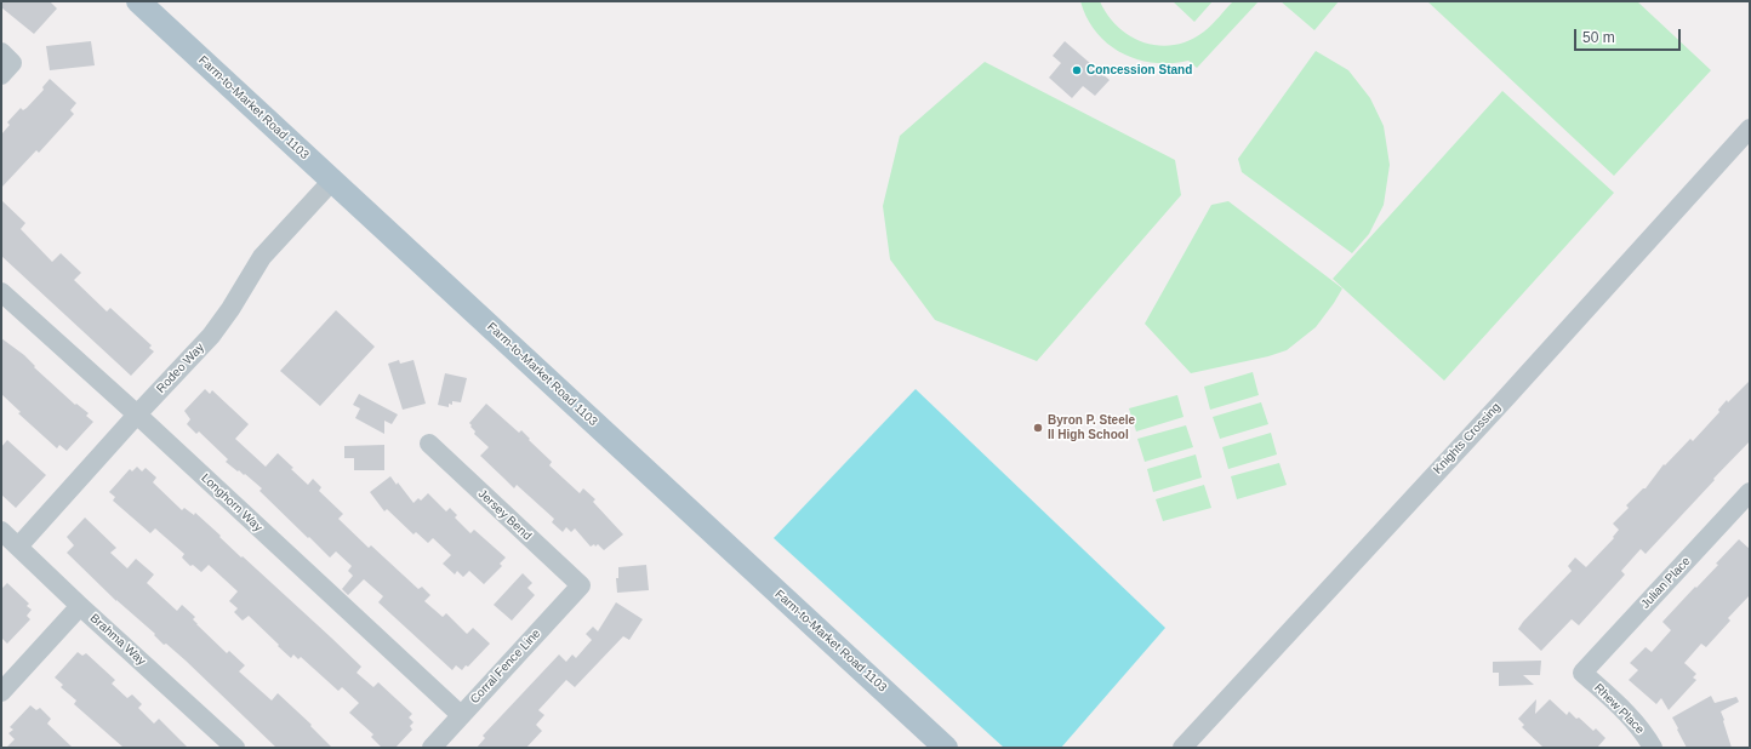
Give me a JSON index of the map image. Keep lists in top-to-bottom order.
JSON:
{
  "streets": {
    "main road": ["Farm-to-Market Road 1103"],
    "street": [
      "Rodeo Way",
      "Knights Crossing",
      "Longhorn Way",
      "Jersey Bend",
      "Julian Place",
      "Brahma Way",
      "Corral Fence Line",
      "Rhew Place"
    ]
  },
  "crossings": [
    ["Farm-to-Market Road 1103", "Rodeo Way"],
    ["Rodeo Way", "Longhorn Way"],
    ["Rodeo Way", "Brahma Way"],
    ["Longhorn Way", "Corral Fence Line"],
    ["Jersey Bend", "Corral Fence Line"],
    ["Julian Place", "Rhew Place"]
  ],
  "places": ["Concession Stand", "Byron P. Steele II High School"],
  "scale_bar": "50 m"
}
